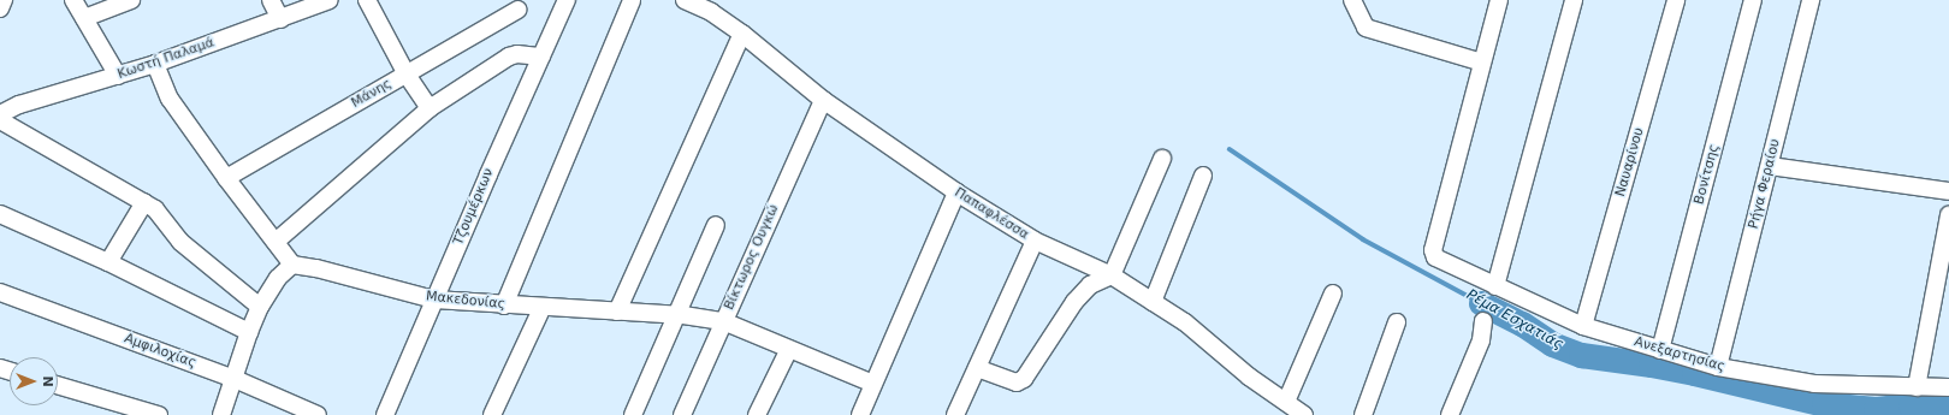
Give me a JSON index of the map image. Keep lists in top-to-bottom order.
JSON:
{
  "streets": {
    "street": [
      "Κωστή Παλαμά",
      "Μάνης",
      "Ναυαρίνου",
      "Βονίτσης",
      "Ρήγα Φεραίου",
      "Τζουμέρκων",
      "Παπαφλέσσα",
      "Βίκτωρος Ουγκώ",
      "Μακεδονίας",
      "Αμφιλοχίας",
      "Ανεξαρτησίας"
    ]
  },
  "crossings": [
    ["Ναυαρίνου", "Ανεξαρτησίας"],
    ["Βονίτσης", "Ανεξαρτησίας"],
    ["Ρήγα Φεραίου", "Ανεξαρτησίας"],
    ["Τζουμέρκων", "Μακεδονίας"],
    ["Παπαφλέσσα", "Βίκτωρος Ουγκώ"],
    ["Βίκτωρος Ουγκώ", "Μακεδονίας"]
  ],
  "water": ["Ρέμα Εσχατιάς"],
  "north": "right"
}
